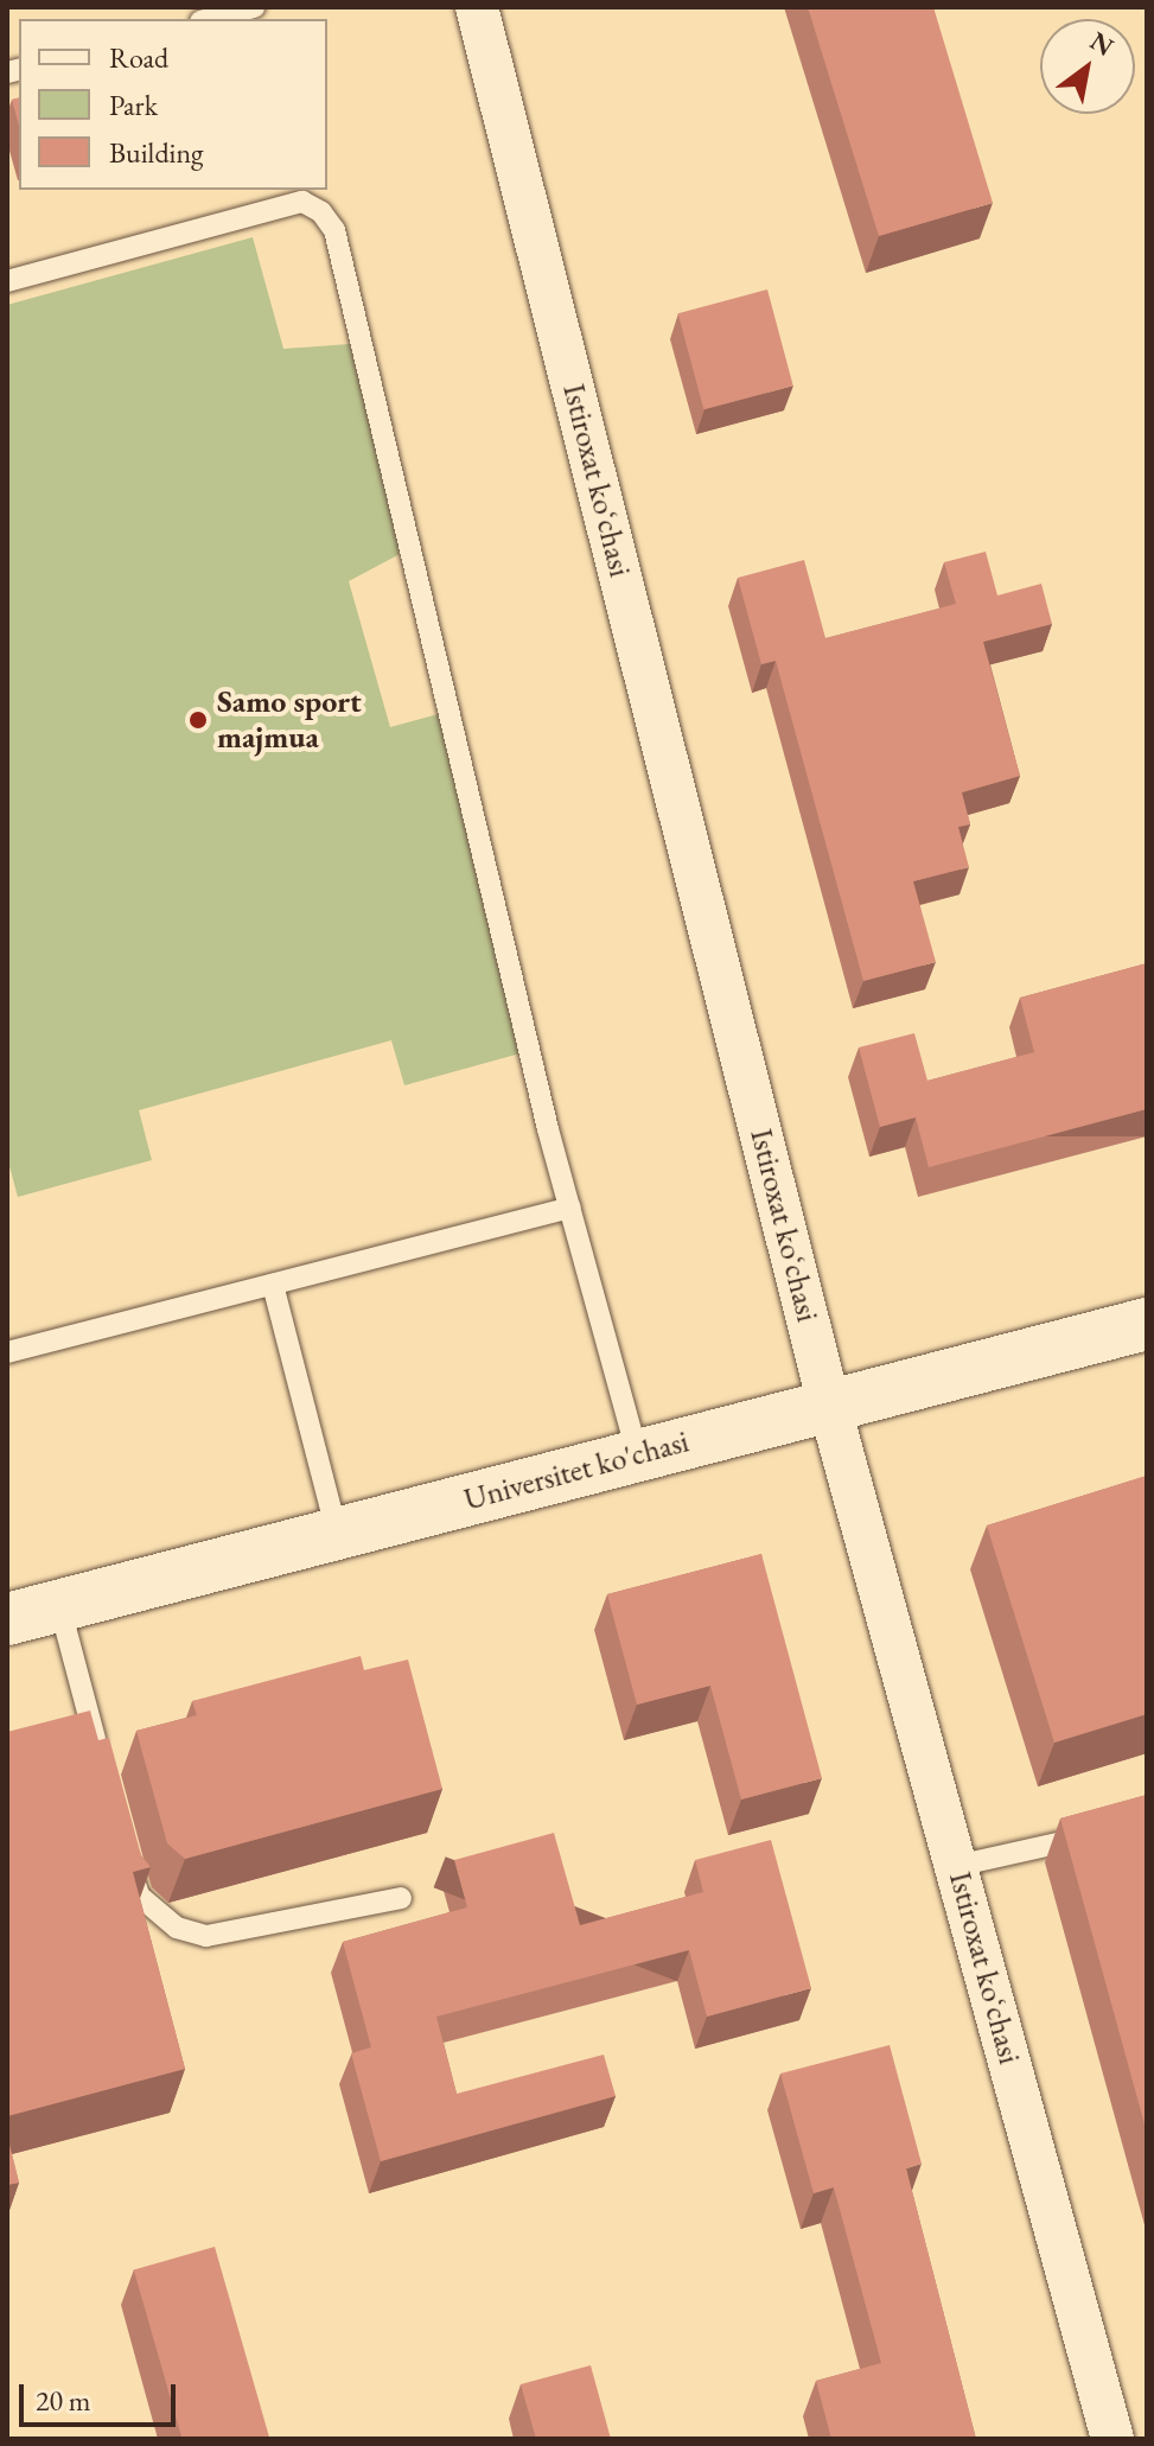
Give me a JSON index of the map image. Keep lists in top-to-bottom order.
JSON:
{
  "streets": {
    "main road": ["Universitet ko'chasi"],
    "street": ["Istiroxat koʻchasi"]
  },
  "crossings": [
    ["Istiroxat koʻchasi", "Universitet ko'chasi"]
  ],
  "places": ["Samo sport majmua"],
  "legend": ["Road", "Park", "Building"],
  "scale_bar": "20 m",
  "north": "top right"
}
